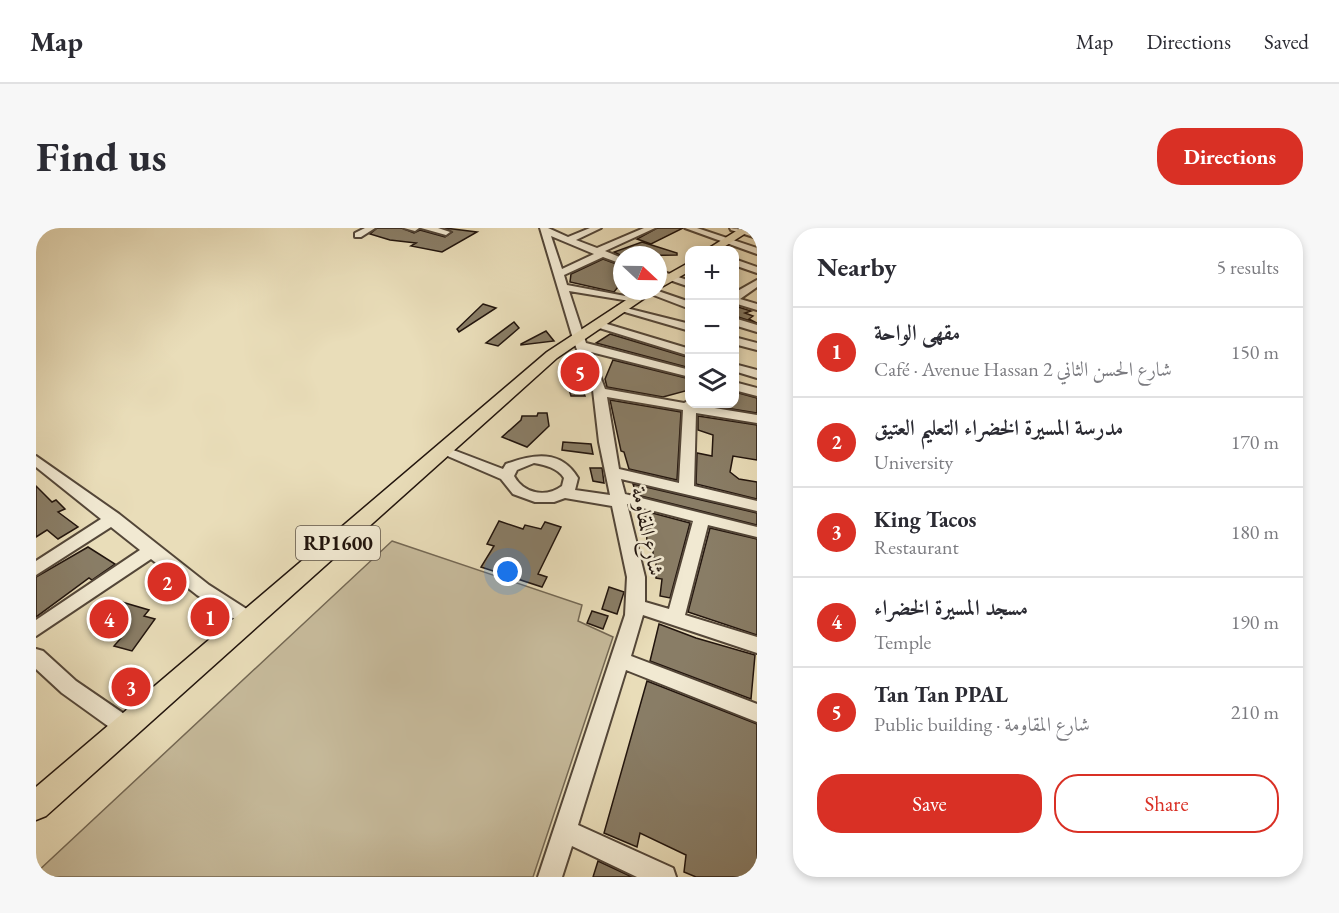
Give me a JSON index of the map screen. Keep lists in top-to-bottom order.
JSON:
{
  "streets": {
    "main road": ["RP1600"],
    "street": ["شارع المقاومة"]
  },
  "crossings": [
    ["شارع المقاومة", "RP1600"]
  ],
  "north": "right",
  "page": {
    "header": "Map",
    "nav": ["Map", "Directions", "Saved"],
    "buttons": [
      "Directions",
      ["Save", "Share"]
    ],
    "title": "Find us",
    "heading": ["Nearby", "5 results"],
    "map_buttons": ["+", "−"],
    "list": [
      {
        "mark": "1",
        "name": "مقهى الواحة",
        "note": "Café · Avenue Hassan 2 شارع الحسن الثاني",
        "value": "150 m"
      },
      {
        "mark": "2",
        "name": "مدرسة المسيرة الخضراء التعليم العتيق",
        "note": "University",
        "value": "170 m"
      },
      {
        "mark": "3",
        "name": "King Tacos",
        "note": "Restaurant",
        "value": "180 m"
      },
      {
        "mark": "4",
        "name": "مسجد المسيرة الخضراء",
        "note": "Temple",
        "value": "190 m"
      },
      {
        "mark": "5",
        "name": "Tan Tan PPAL",
        "note": "Public building · شارع المقاومة",
        "value": "210 m"
      }
    ],
    "pins": [
      "5",
      "2",
      "1",
      "4",
      "3"
    ]
  }
}
